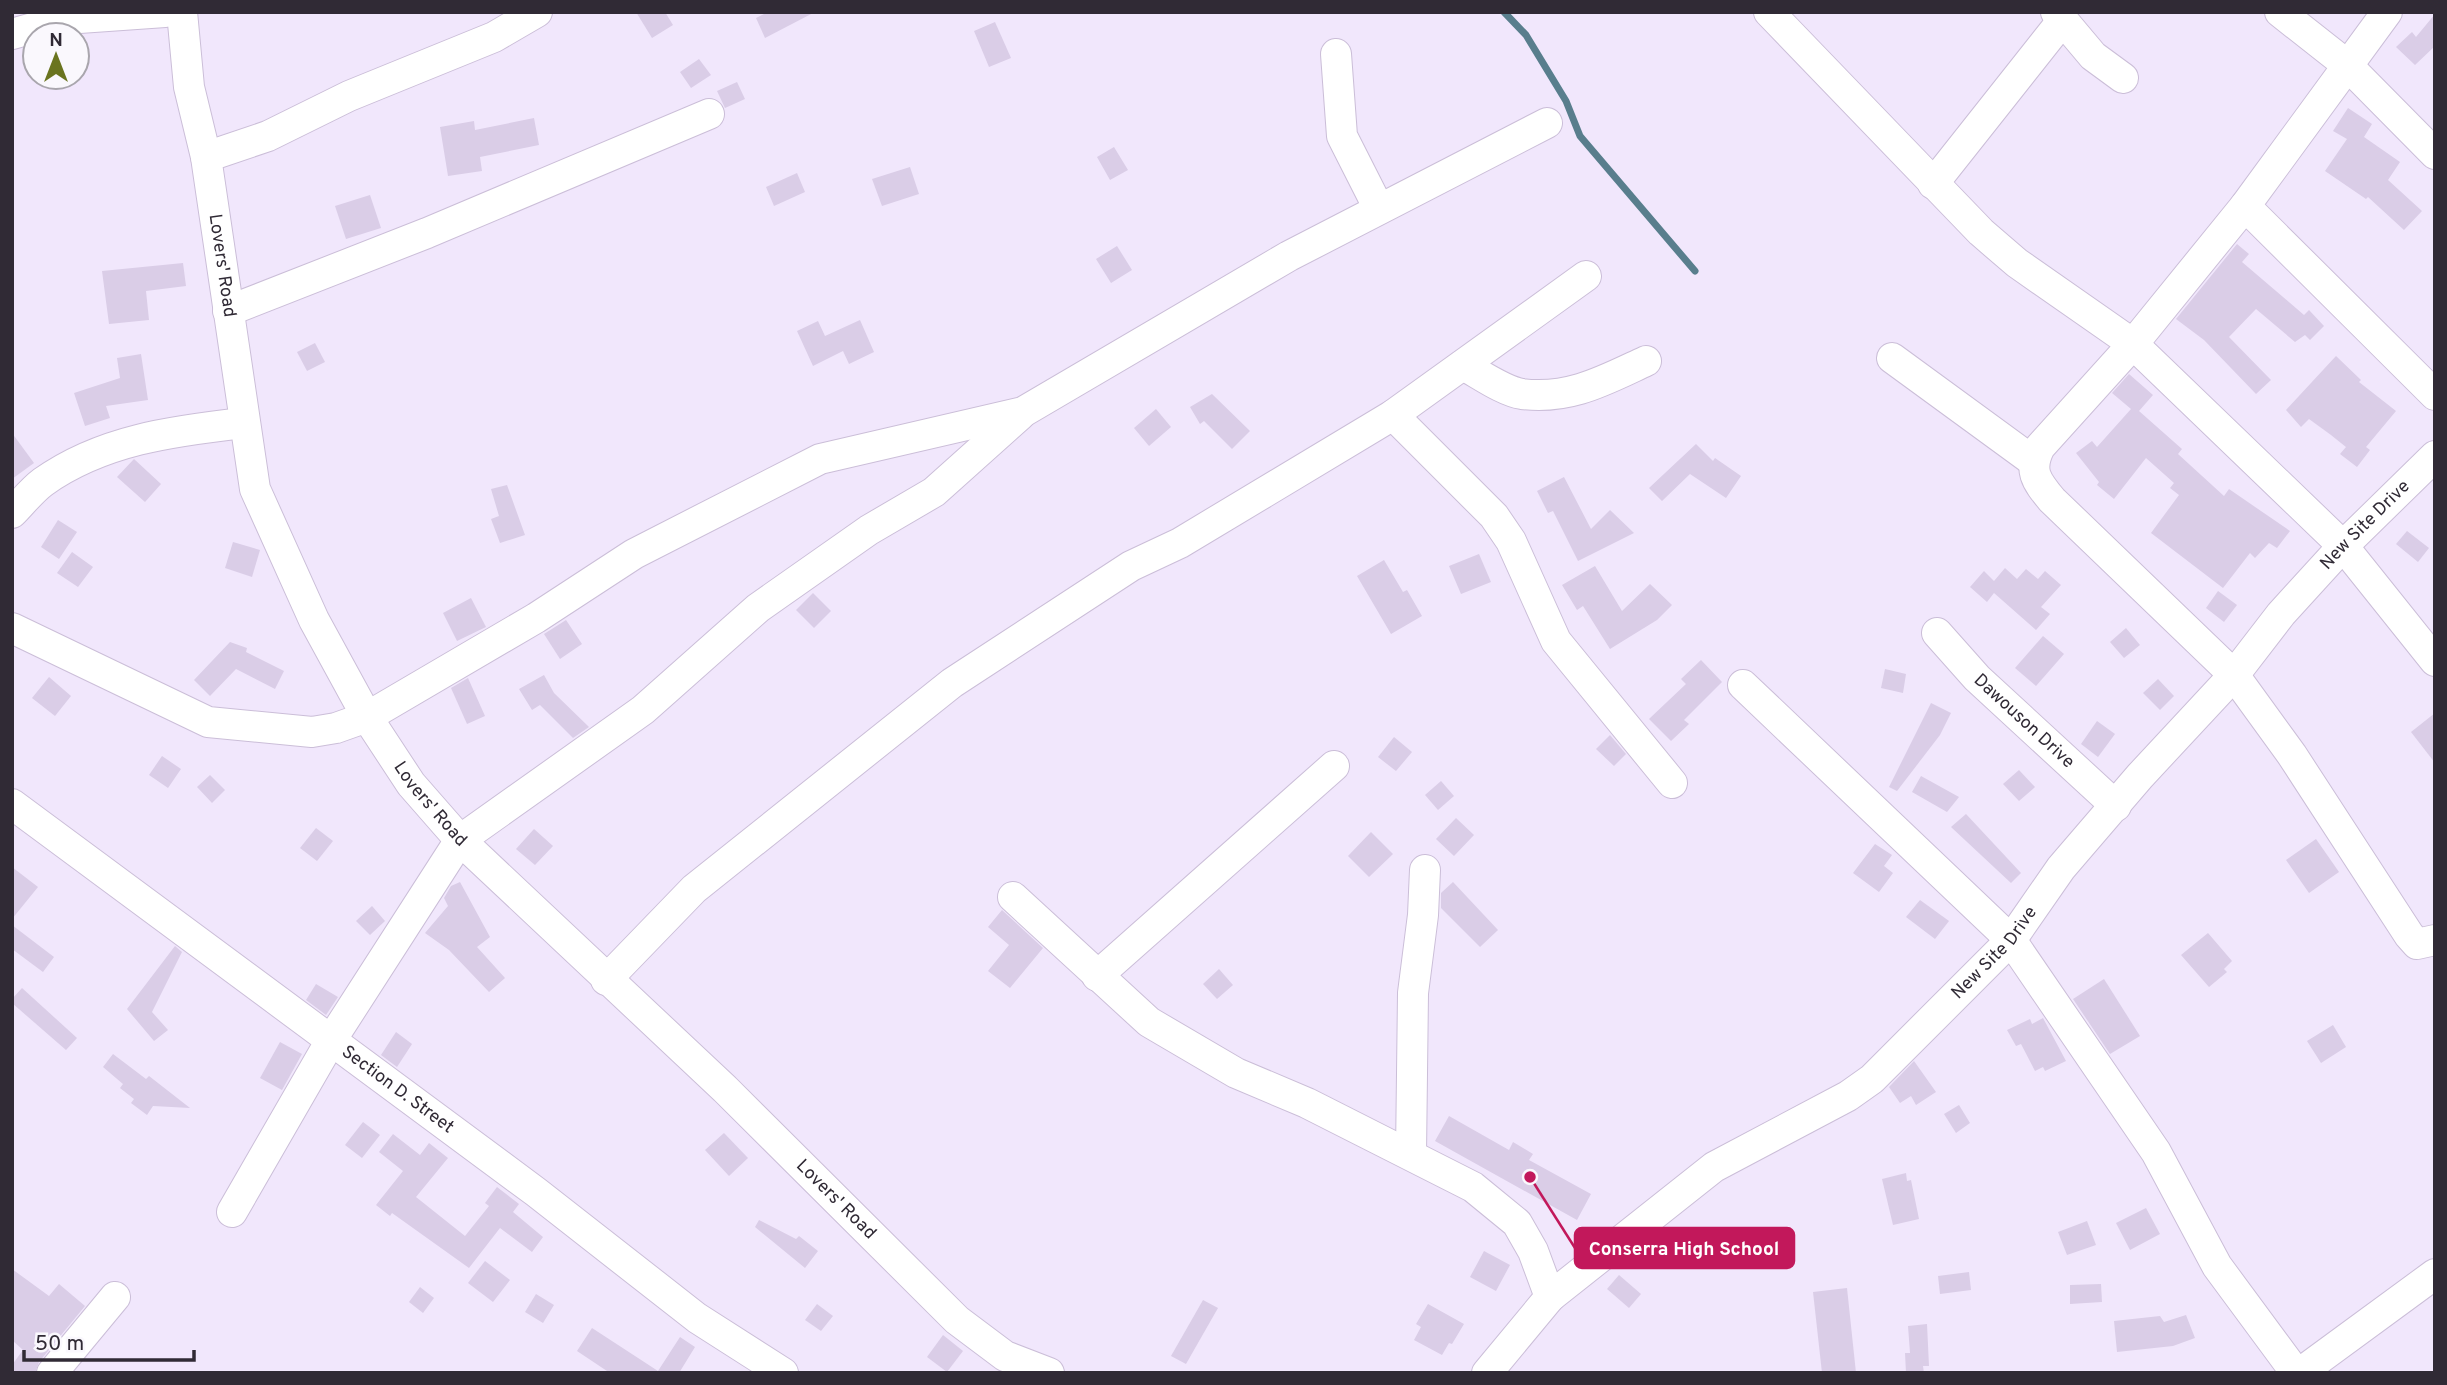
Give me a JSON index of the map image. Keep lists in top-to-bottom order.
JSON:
{
  "streets": {
    "street": [
      "Lovers' Road",
      "New Site Drive",
      "Dawouson Drive",
      "Section D. Street"
    ]
  },
  "crossings": [
    ["New Site Drive", "Dawouson Drive"]
  ],
  "places": ["Conserra High School"],
  "scale_bar": "50 m",
  "north": "top"
}
